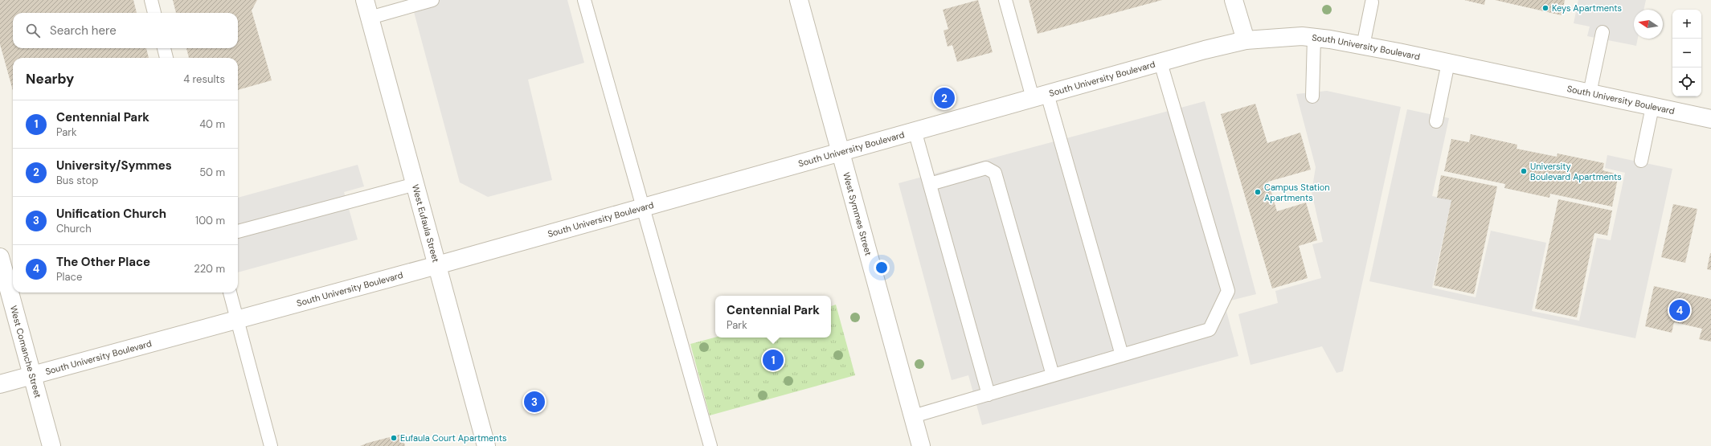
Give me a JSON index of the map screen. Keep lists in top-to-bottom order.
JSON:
{
  "streets": {
    "street": [
      "South University Boulevard",
      "West Symmes Street",
      "West Eufaula Street",
      "West Comanche Street"
    ]
  },
  "crossings": [
    ["South University Boulevard", "West Symmes Street"],
    ["South University Boulevard", "West Eufaula Street"],
    ["South University Boulevard", "West Comanche Street"]
  ],
  "places": [
    "Keys Apartments",
    "University Boulevard Apartments",
    "Campus Station Apartments",
    "Eufaula Court Apartments"
  ],
  "north": "left",
  "page": {
    "map_buttons": ["+", "−"],
    "search": "Search here",
    "heading": ["Nearby", "4 results"],
    "pins": [
      "2",
      "4",
      "1",
      "3"
    ],
    "list": [
      {
        "mark": "1",
        "name": "Centennial Park",
        "note": "Park",
        "value": "40 m"
      },
      {
        "mark": "2",
        "name": "University/Symmes",
        "note": "Bus stop",
        "value": "50 m"
      },
      {
        "mark": "3",
        "name": "Unification Church",
        "note": "Church",
        "value": "100 m"
      },
      {
        "mark": "4",
        "name": "The Other Place",
        "note": "Place",
        "value": "220 m"
      }
    ],
    "popup": ["Centennial Park", "Park"]
  }
}
